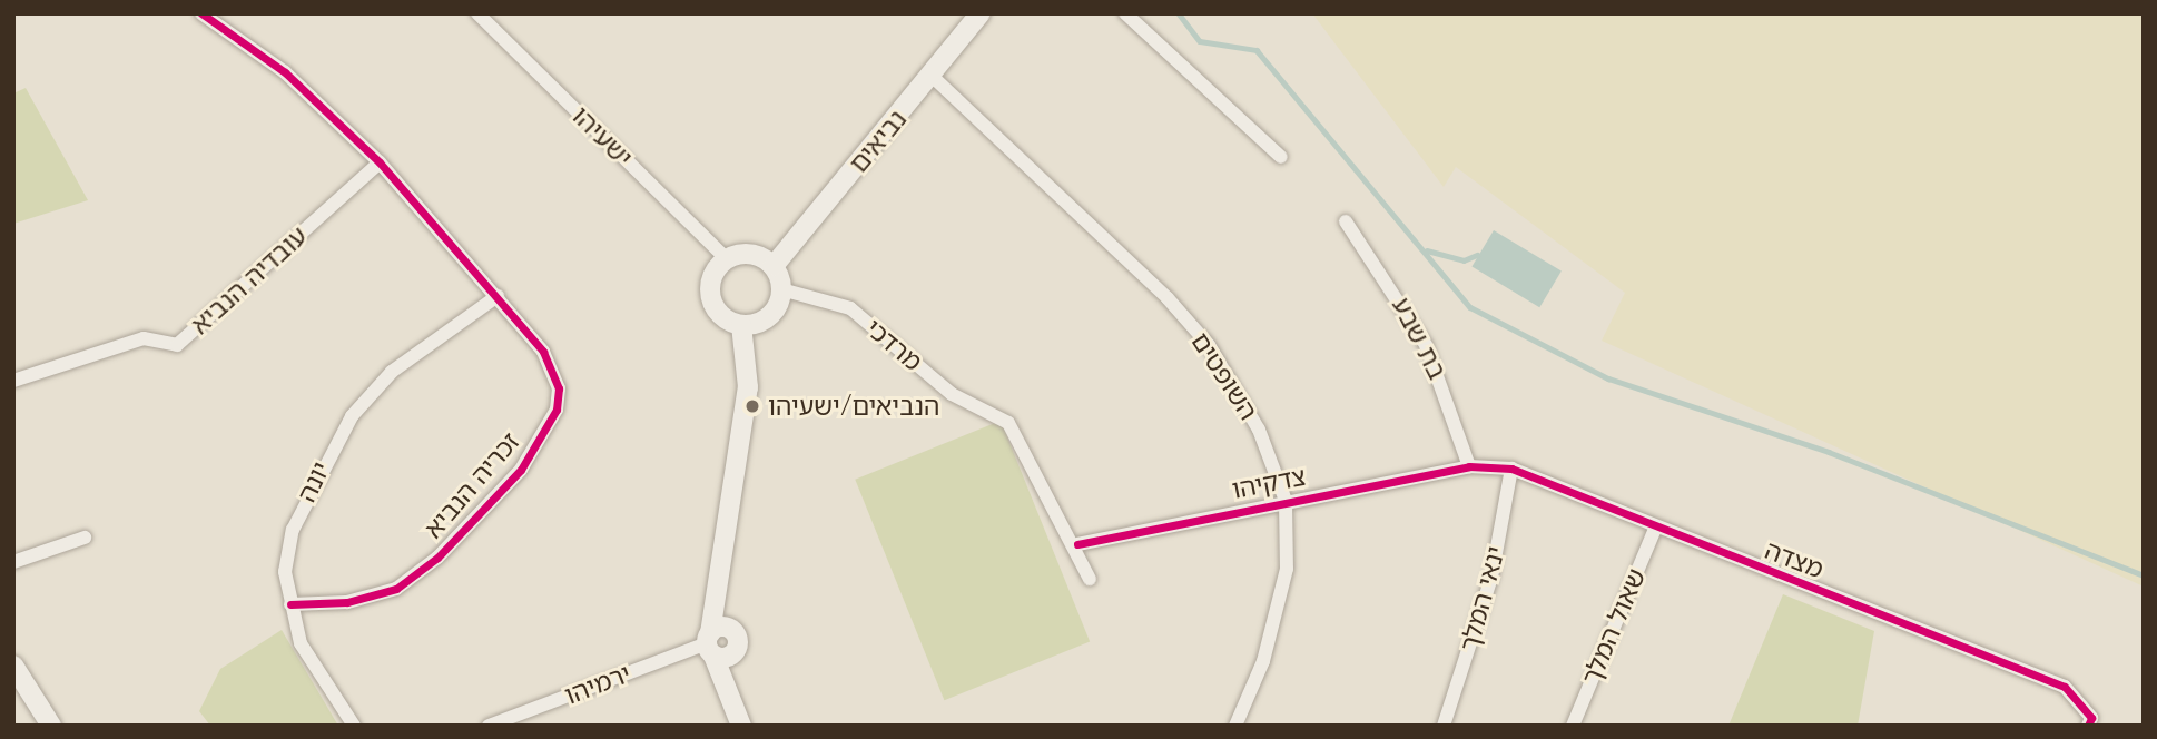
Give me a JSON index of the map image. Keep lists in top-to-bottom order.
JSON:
{
  "streets": {
    "street": [
      "ישעיהו",
      "נביאים",
      "עובדיה הנביא",
      "בת שבע",
      "מרדכי",
      "השופטים",
      "יונה",
      "צדקיהו",
      "זכריה הנביא",
      "מצדה",
      "ינאי המלך",
      "שאול המלך",
      "ירמיהו"
    ]
  },
  "crossings": [
    ["ישעיהו", "נביאים"],
    ["ישעיהו", "מרדכי"],
    ["נביאים", "מרדכי"],
    ["נביאים", "השופטים"],
    ["עובדיה הנביא", "זכריה הנביא"],
    ["בת שבע", "צדקיהו"],
    ["בת שבע", "מצדה"],
    ["מרדכי", "צדקיהו"],
    ["השופטים", "צדקיהו"],
    ["יונה", "זכריה הנביא"],
    ["צדקיהו", "מצדה"],
    ["מצדה", "ינאי המלך"],
    ["מצדה", "שאול המלך"]
  ],
  "places": ["הנביאים/ישעיהו"]
}
